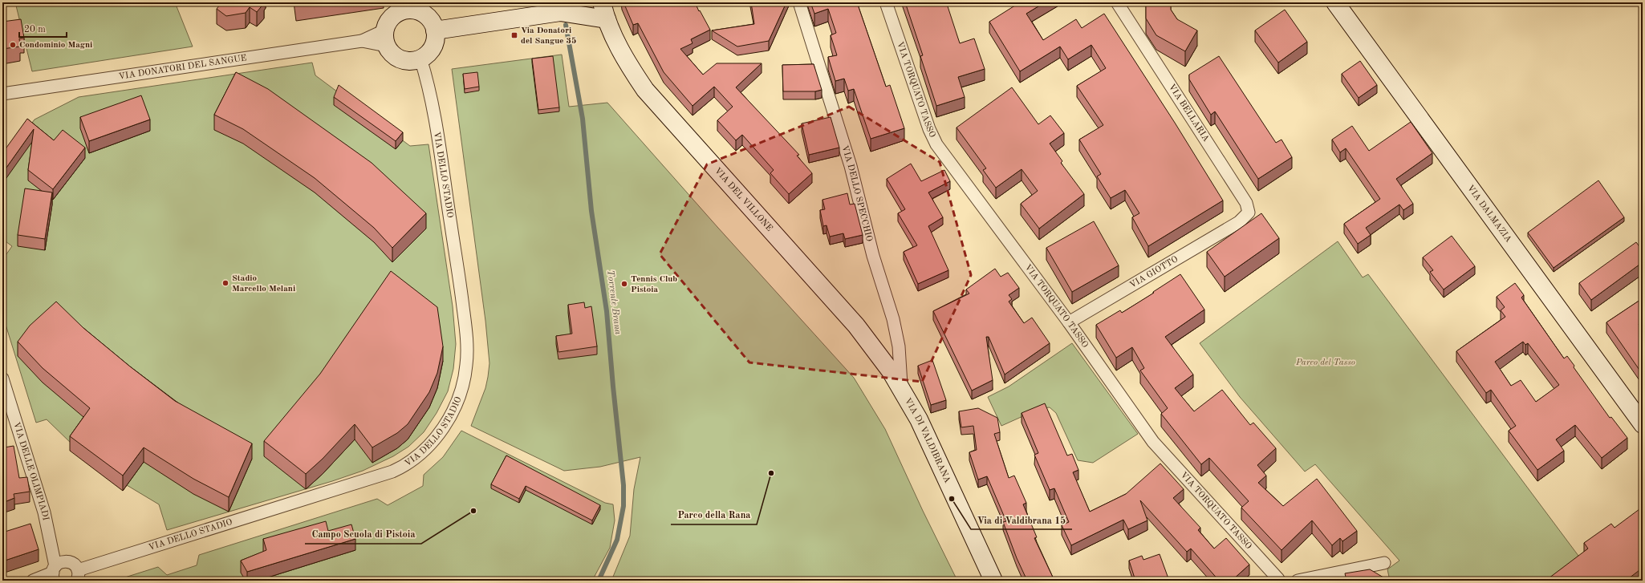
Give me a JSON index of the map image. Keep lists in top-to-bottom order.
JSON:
{
  "streets": {
    "street": [
      "VIA DONATORI DEL SANGUE",
      "VIA TORQUATO TASSO",
      "VIA BELLARIA",
      "VIA DELLO STADIO",
      "VIA DELLO SPECCHIO",
      "VIA DEL VILLONE",
      "VIA DALMAZIA",
      "VIA GIOTTO",
      "VIA DI VALDIBRANA",
      "VIA DELLE OLIMPIADI"
    ]
  },
  "crossings": [
    ["VIA DONATORI DEL SANGUE", "VIA DELLO STADIO"],
    ["VIA TORQUATO TASSO", "VIA GIOTTO"],
    ["VIA BELLARIA", "VIA GIOTTO"],
    ["VIA DELLO SPECCHIO", "VIA DEL VILLONE"],
    ["VIA DELLO SPECCHIO", "VIA DI VALDIBRANA"],
    ["VIA DEL VILLONE", "VIA DI VALDIBRANA"]
  ],
  "water": ["Torrente Brana"],
  "parks": ["Parco del Tasso"],
  "places": {
    "transit": ["Via Donatori del Sangue 35"],
    "other": [
      "Condominio Magni",
      "Stadio Marcello Melani",
      "Tennis Club Pistoia",
      "Parco della Rana",
      "Via di Valdibrana 15",
      "Campo Scuola di Pistoia"
    ]
  },
  "scale_bar": "20 m"
}
